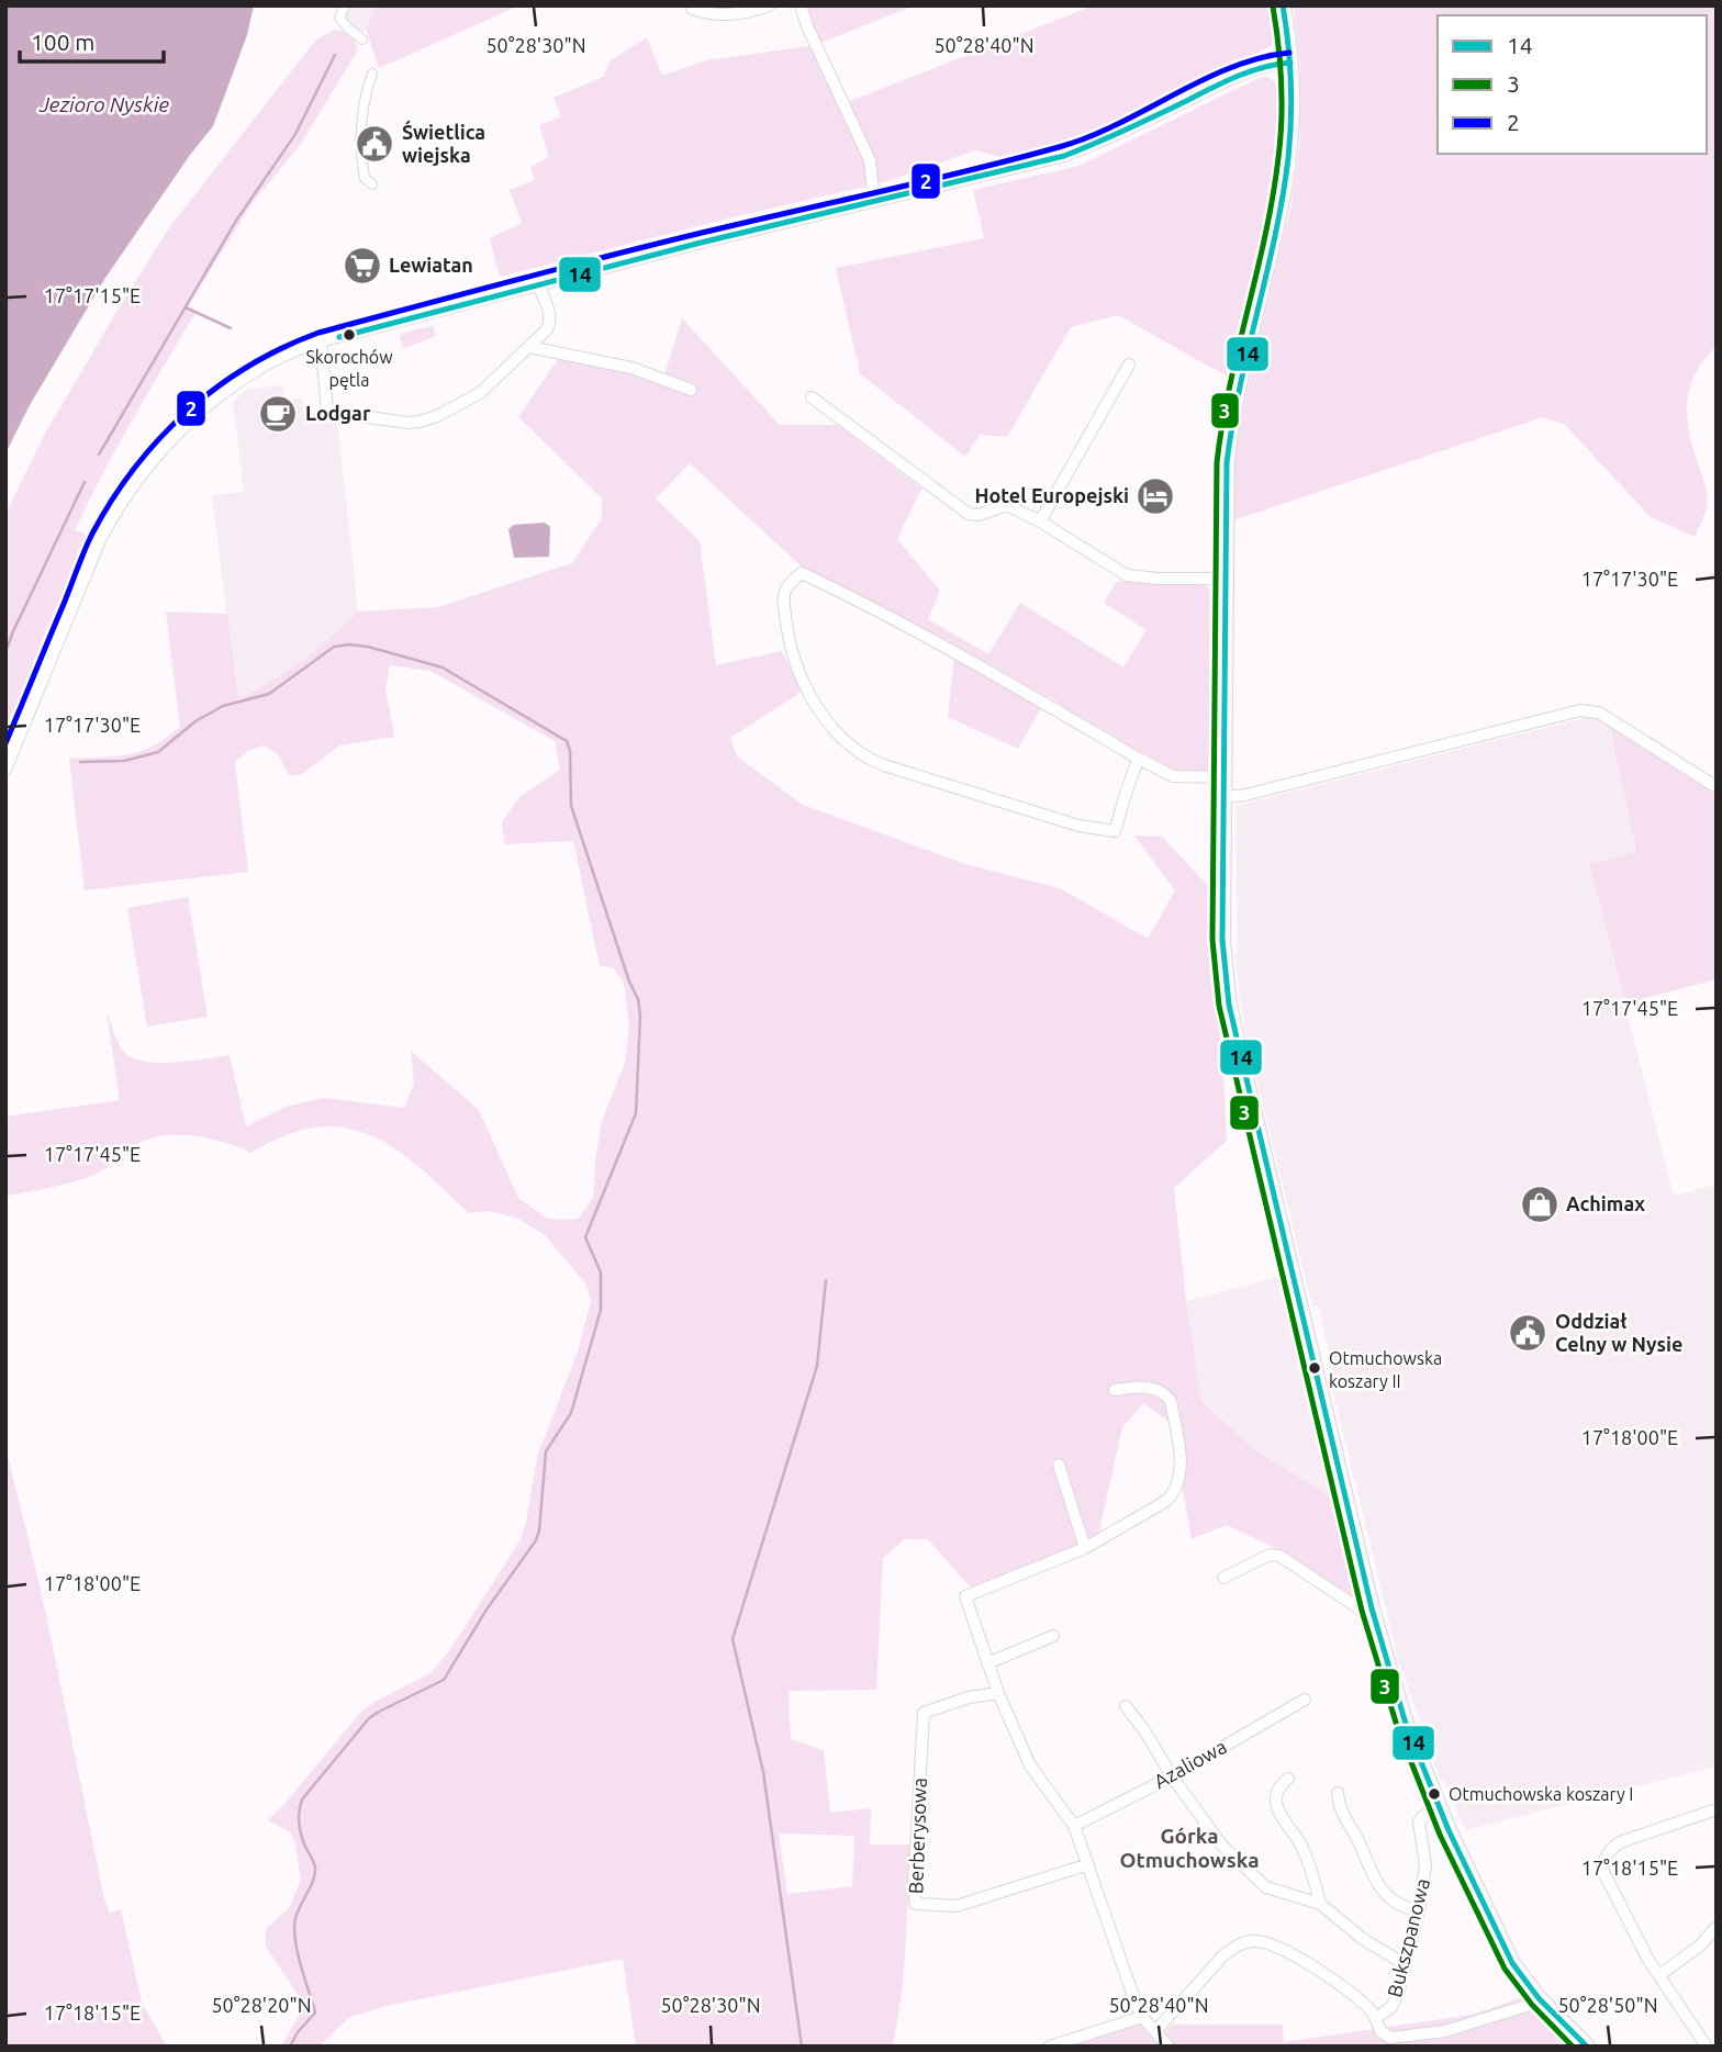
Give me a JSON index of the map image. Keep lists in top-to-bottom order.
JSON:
{
  "streets": {
    "street": ["Azaliowa", "Berberysowa", "Bukszpanowa"]
  },
  "districts": ["Górka Otmuchowska"],
  "water": ["Jezioro Nyskie"],
  "places": {
    "public building": ["Świetlica wiejska", "Oddział Celny w Nysie"],
    "supermarket": ["Lewiatan"],
    "other": ["Skorochów pętla", "Otmuchowska koszary II", "Otmuchowska koszary I"],
    "cafe": ["Lodgar"],
    "hotel": ["Hotel Europejski"],
    "shop": ["Achimax"]
  },
  "lines": ["transit line 14", "transit line 3", "transit line 2"],
  "legend": ["14", "3", "2"],
  "scale_bar": "100 m",
  "coordinates": [
    "50°28'30\"N",
    "50°28'40\"N",
    "17°17'15\"E",
    "17°17'30\"E",
    "17°17'45\"E",
    "17°18'00\"E",
    "17°18'15\"E",
    "50°28'20\"N",
    "50°28'50\"N"
  ]
}
